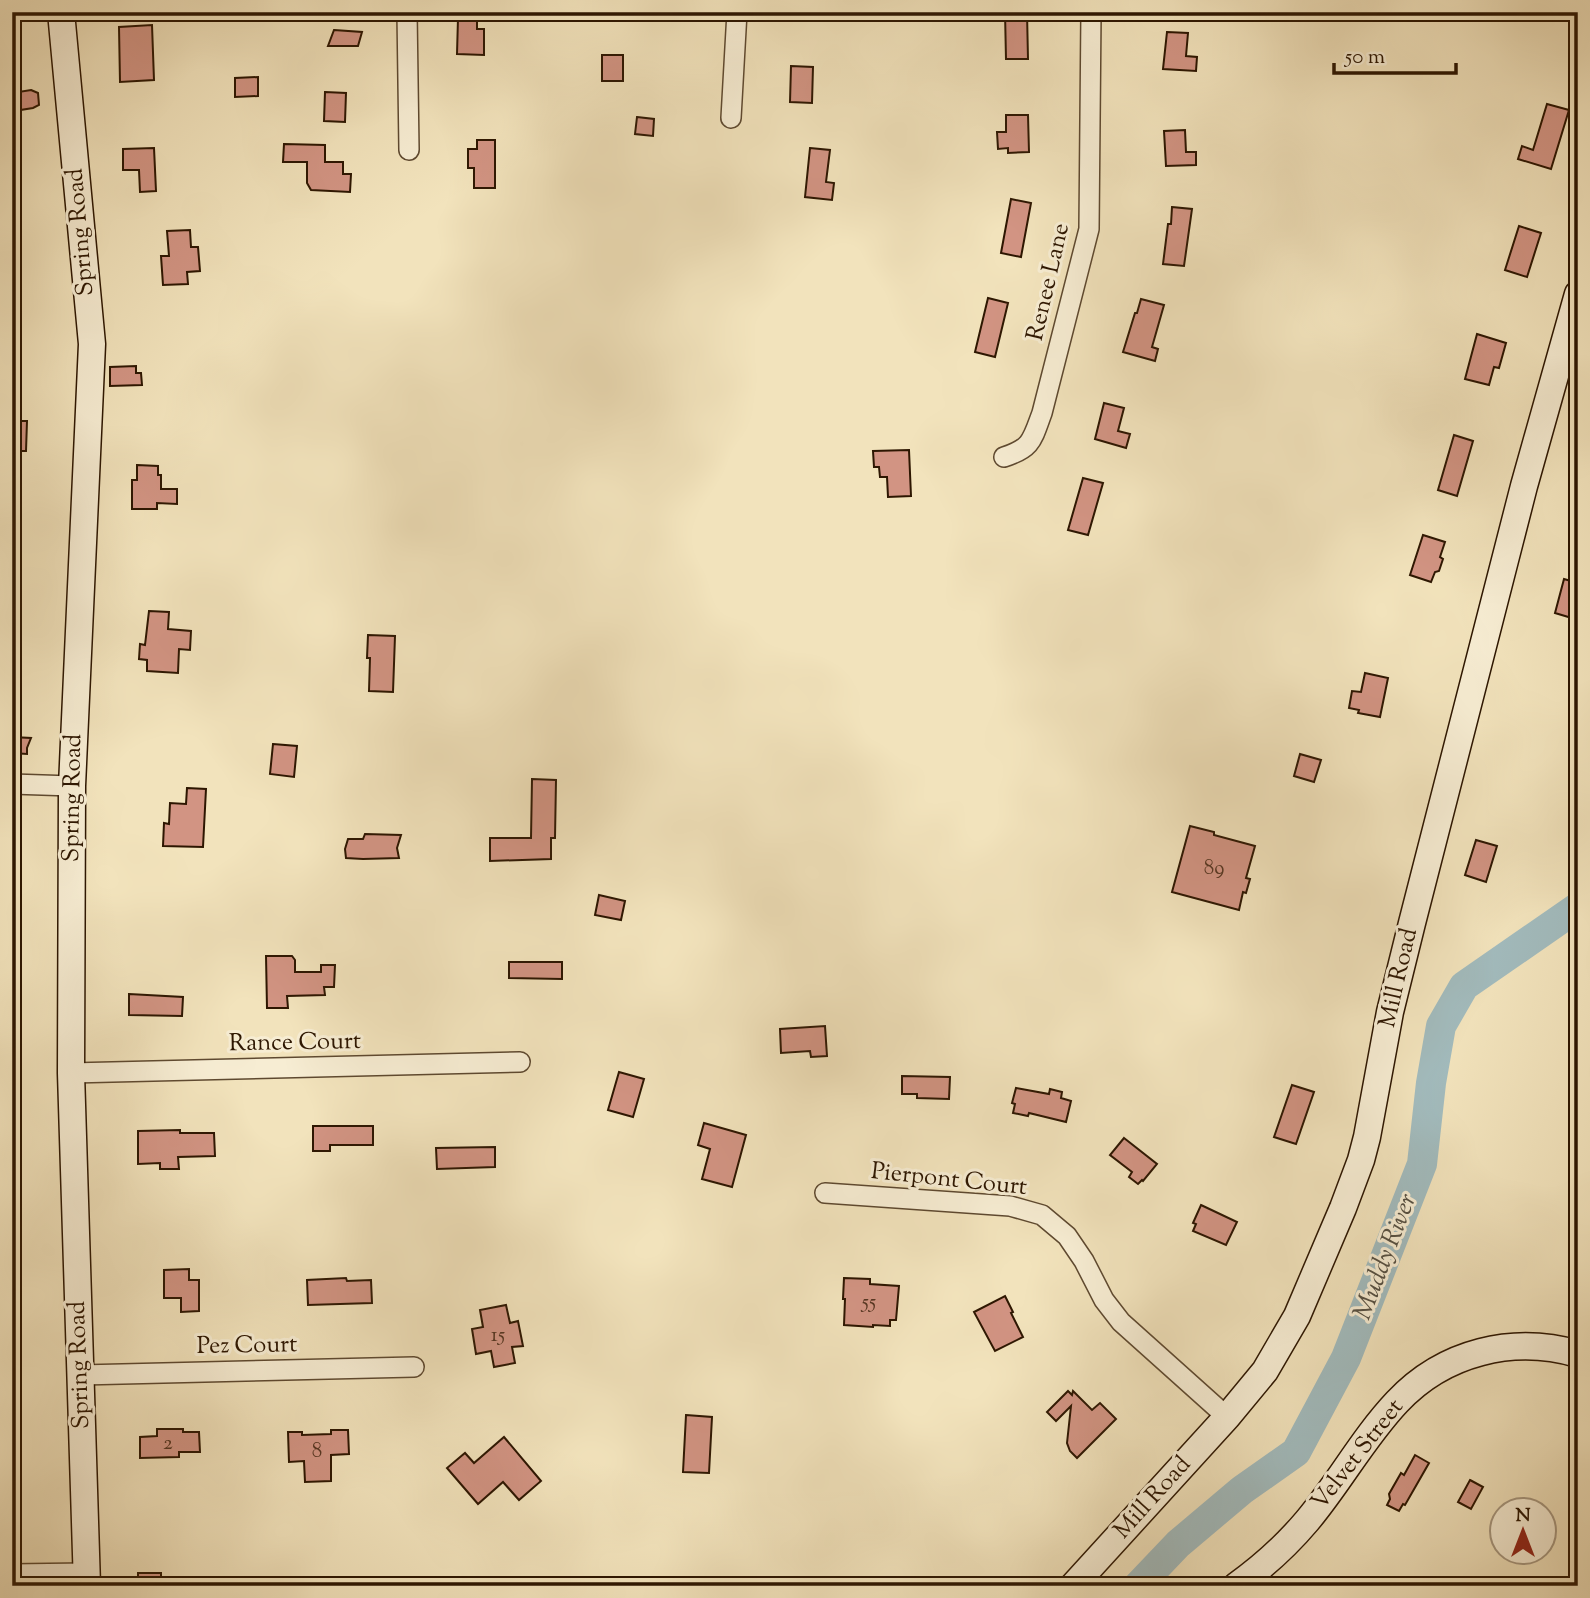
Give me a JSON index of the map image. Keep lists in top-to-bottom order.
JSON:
{
  "streets": {
    "street": [
      "Spring Road",
      "Renee Lane",
      "Mill Road",
      "Rance Court",
      "Pierpont Court",
      "Pez Court",
      "Velvet Street"
    ]
  },
  "crossings": [
    ["Spring Road", "Rance Court"],
    ["Spring Road", "Pez Court"],
    ["Mill Road", "Pierpont Court"]
  ],
  "water": ["Muddy River"],
  "house_numbers": [
    "89",
    "55",
    "15",
    "2",
    "8"
  ],
  "scale_bar": "50 m",
  "north": "top"
}
